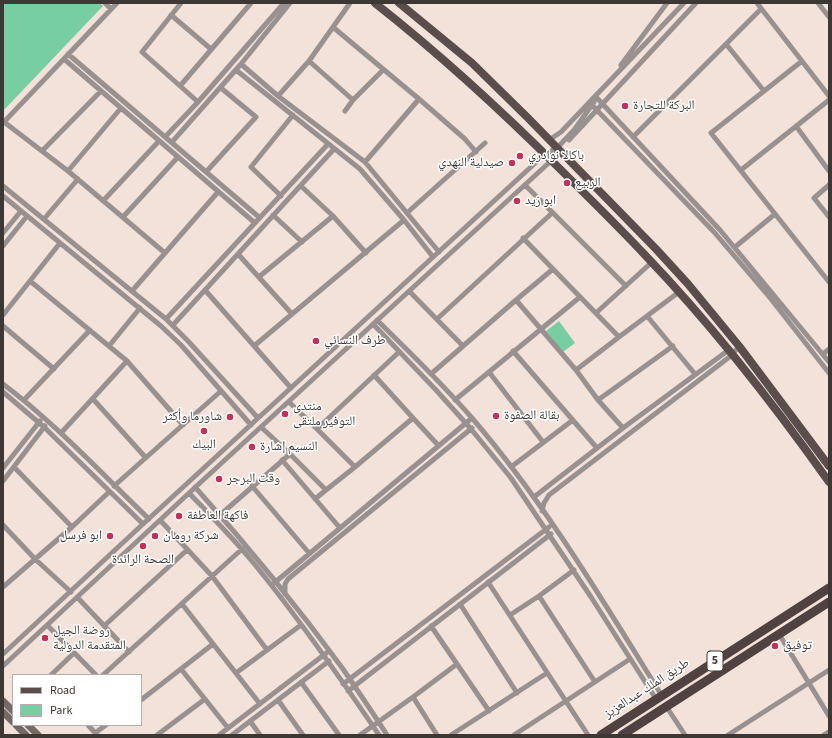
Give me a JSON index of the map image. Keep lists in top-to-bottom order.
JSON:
{
  "streets": {
    "highway": ["5", "طريق الملك عبدالعزيز"]
  },
  "places": [
    "البركة للتجارة",
    "باكالا نوادري",
    "صيدلية النهدي",
    "الربيع",
    "ابو زيد",
    "طرف النسائي",
    "منتدى التوفير ملتقى",
    "بقالة الصفوة",
    "شاورما وأكثر",
    "البيك",
    "النسيم إشارة",
    "وقت البرجر",
    "فاكهة العاطفة",
    "ابو فرسل",
    "شركة رومان",
    "الصحة الرائدة",
    "روضة الجيل المتقدمة الدولية",
    "توفيق"
  ],
  "legend": ["Road", "Park"]
}
